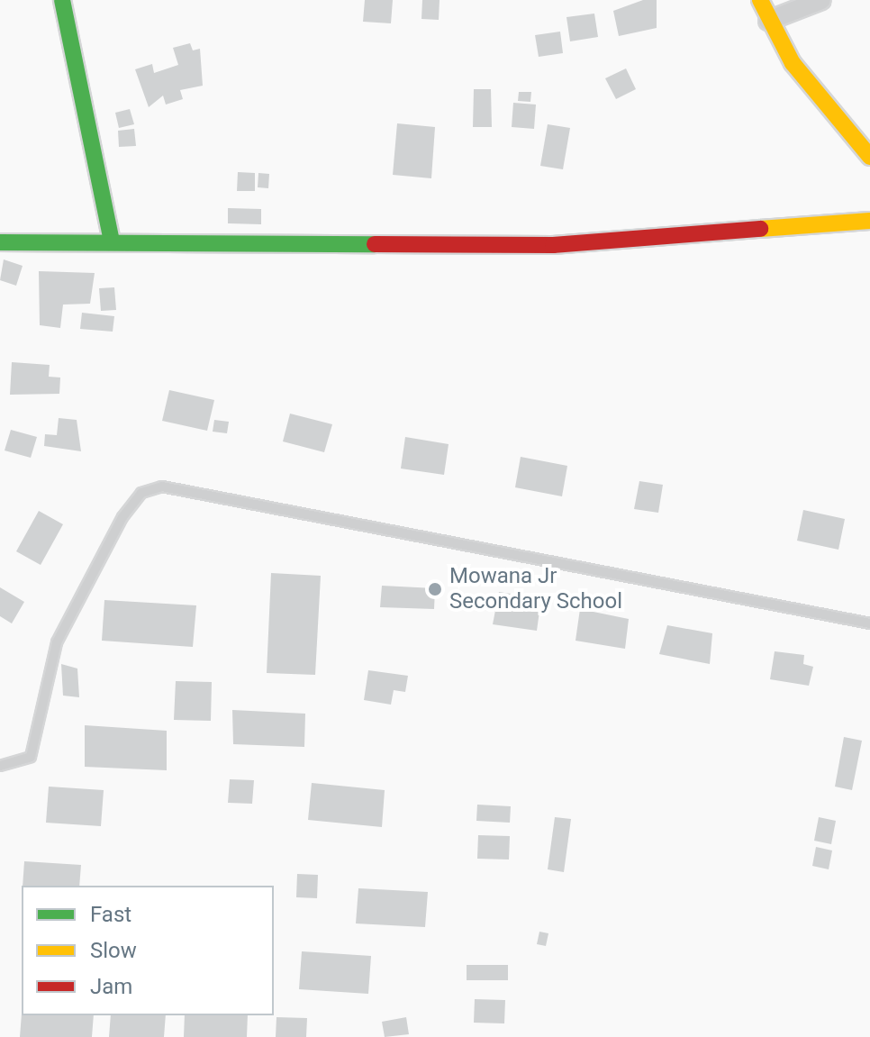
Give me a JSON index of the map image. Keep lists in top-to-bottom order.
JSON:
{
  "places": ["Mowana Jr Secondary School"],
  "legend": ["Fast", "Slow", "Jam"]
}
